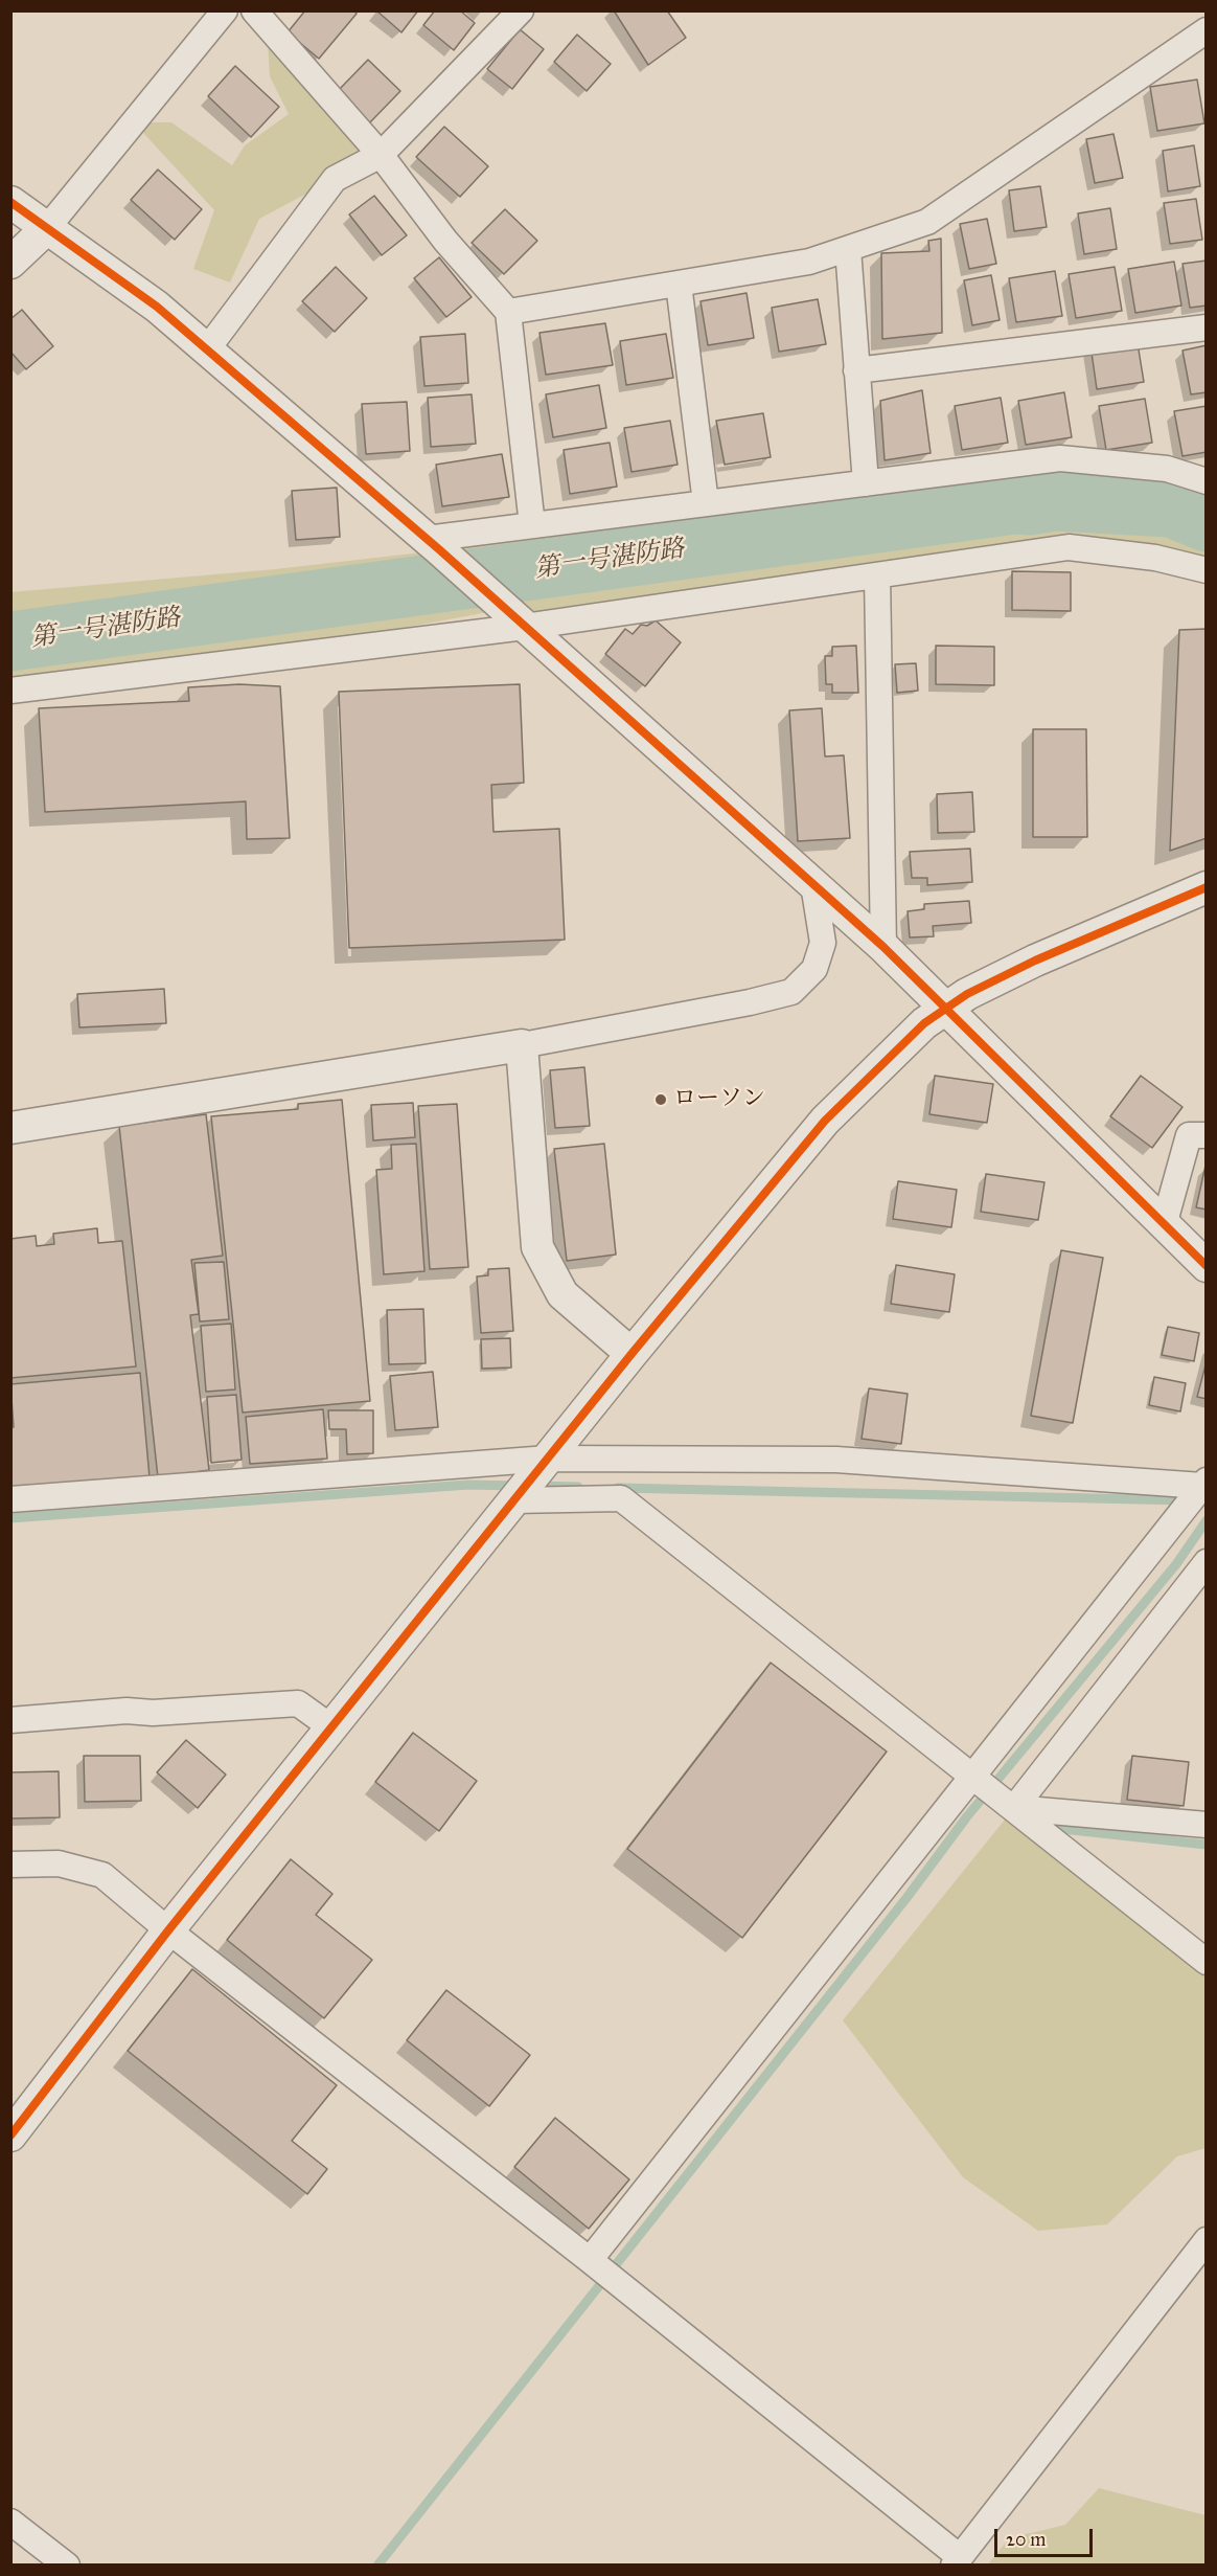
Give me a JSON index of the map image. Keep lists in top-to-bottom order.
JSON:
{
  "water": ["第一号湛防路"],
  "places": ["ローソン"],
  "scale_bar": "20 m"
}
